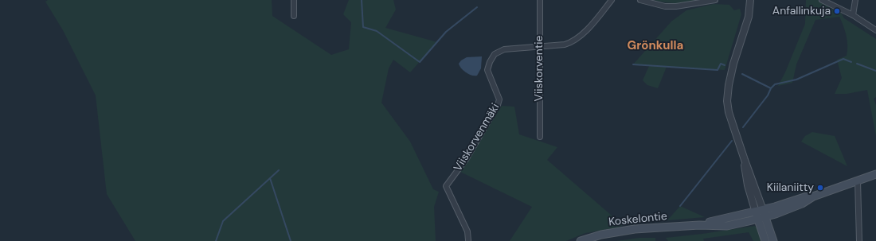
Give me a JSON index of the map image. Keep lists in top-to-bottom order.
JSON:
{
  "streets": {
    "main road": ["Koskelontie"],
    "street": ["Viiskorventie", "Viiskorvenmäki"]
  },
  "crossings": [
    ["Viiskorventie", "Viiskorvenmäki"]
  ],
  "districts": ["Grönkulla"],
  "places": ["Anfallinkuja", "Kiilaniitty"]
}
